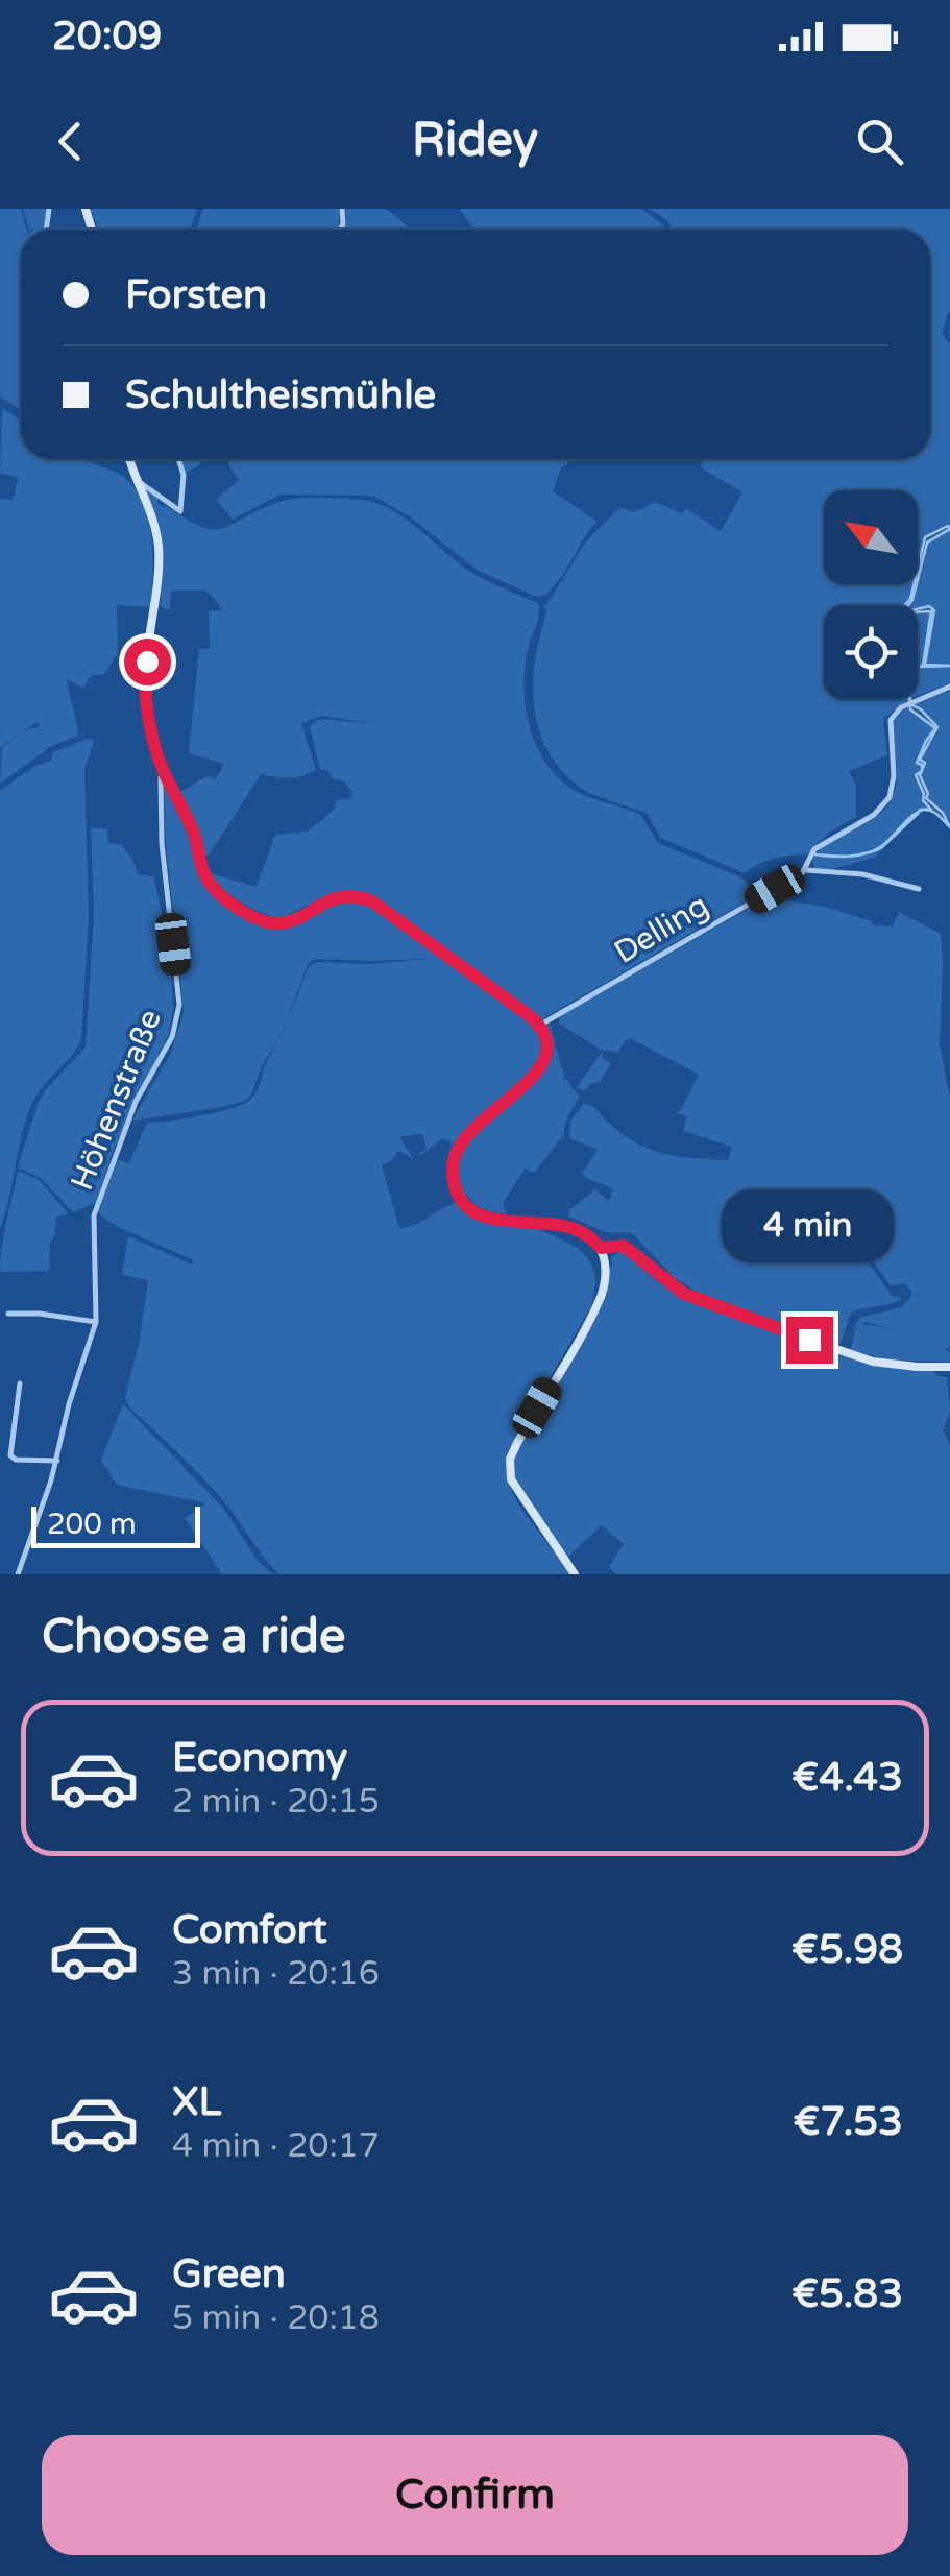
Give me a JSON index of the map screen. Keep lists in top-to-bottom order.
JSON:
{
  "streets": {
    "street": ["Delling", "Höhenstraße"]
  },
  "scale_bar": "200 m",
  "north": "top left",
  "page": {
    "status": "20:09",
    "header": "Ridey",
    "banner": ["Forsten", "Schultheismühle"],
    "bubble": "4 min",
    "scale": "200 m",
    "heading": "Choose a ride",
    "list": [
      {
        "name": "Economy",
        "note": "2 min · 20:15",
        "value": "€4.43"
      },
      {
        "name": "Comfort",
        "note": "3 min · 20:16",
        "value": "€5.98"
      },
      {
        "name": "XL",
        "note": "4 min · 20:17",
        "value": "€7.53"
      },
      {
        "name": "Green",
        "note": "5 min · 20:18",
        "value": "€5.83"
      }
    ],
    "buttons": "Confirm"
  }
}
